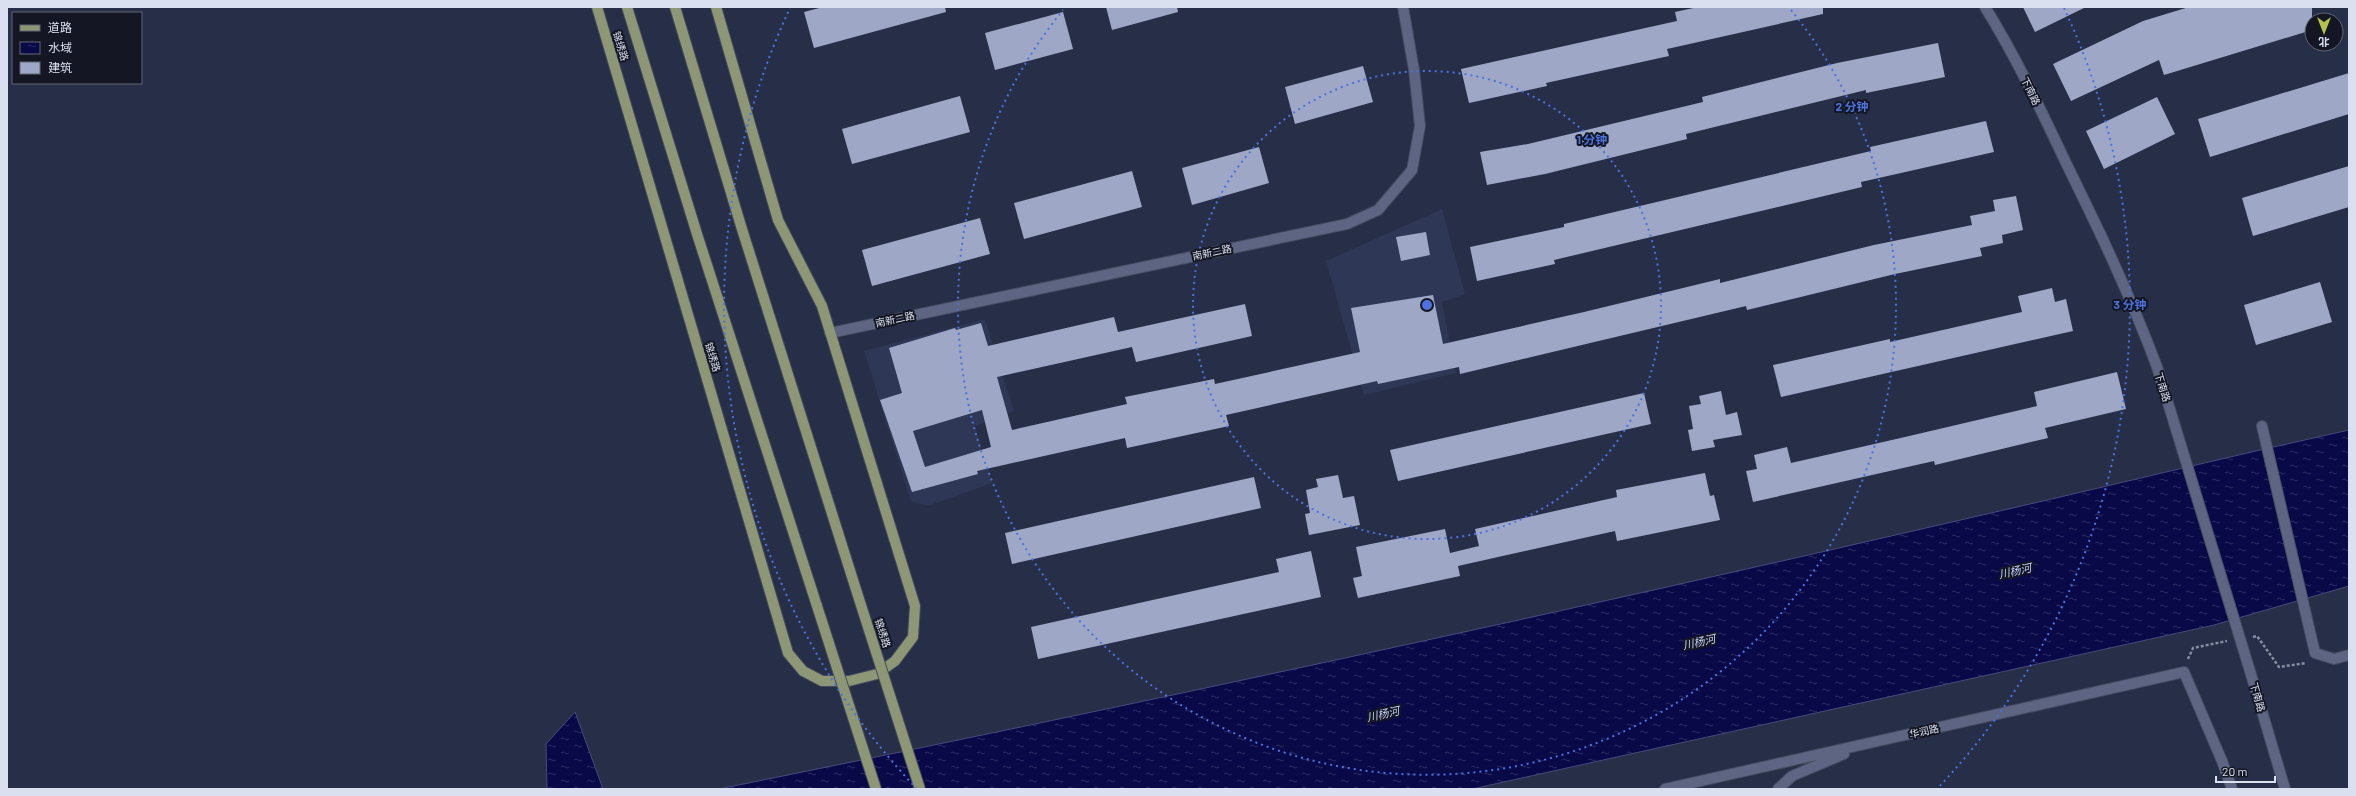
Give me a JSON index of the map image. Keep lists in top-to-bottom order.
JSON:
{
  "streets": {
    "main road": ["锦绣路"],
    "street": ["下南路", "南新二路", "华润路"]
  },
  "crossings": [
    ["锦绣路", "南新二路"]
  ],
  "water": ["川杨河"],
  "legend": ["道路", "水域", "建筑"],
  "scale_bar": "20 m",
  "north": "bottom",
  "rings": ["2 分钟", "1 分钟", "3 分钟"]
}
